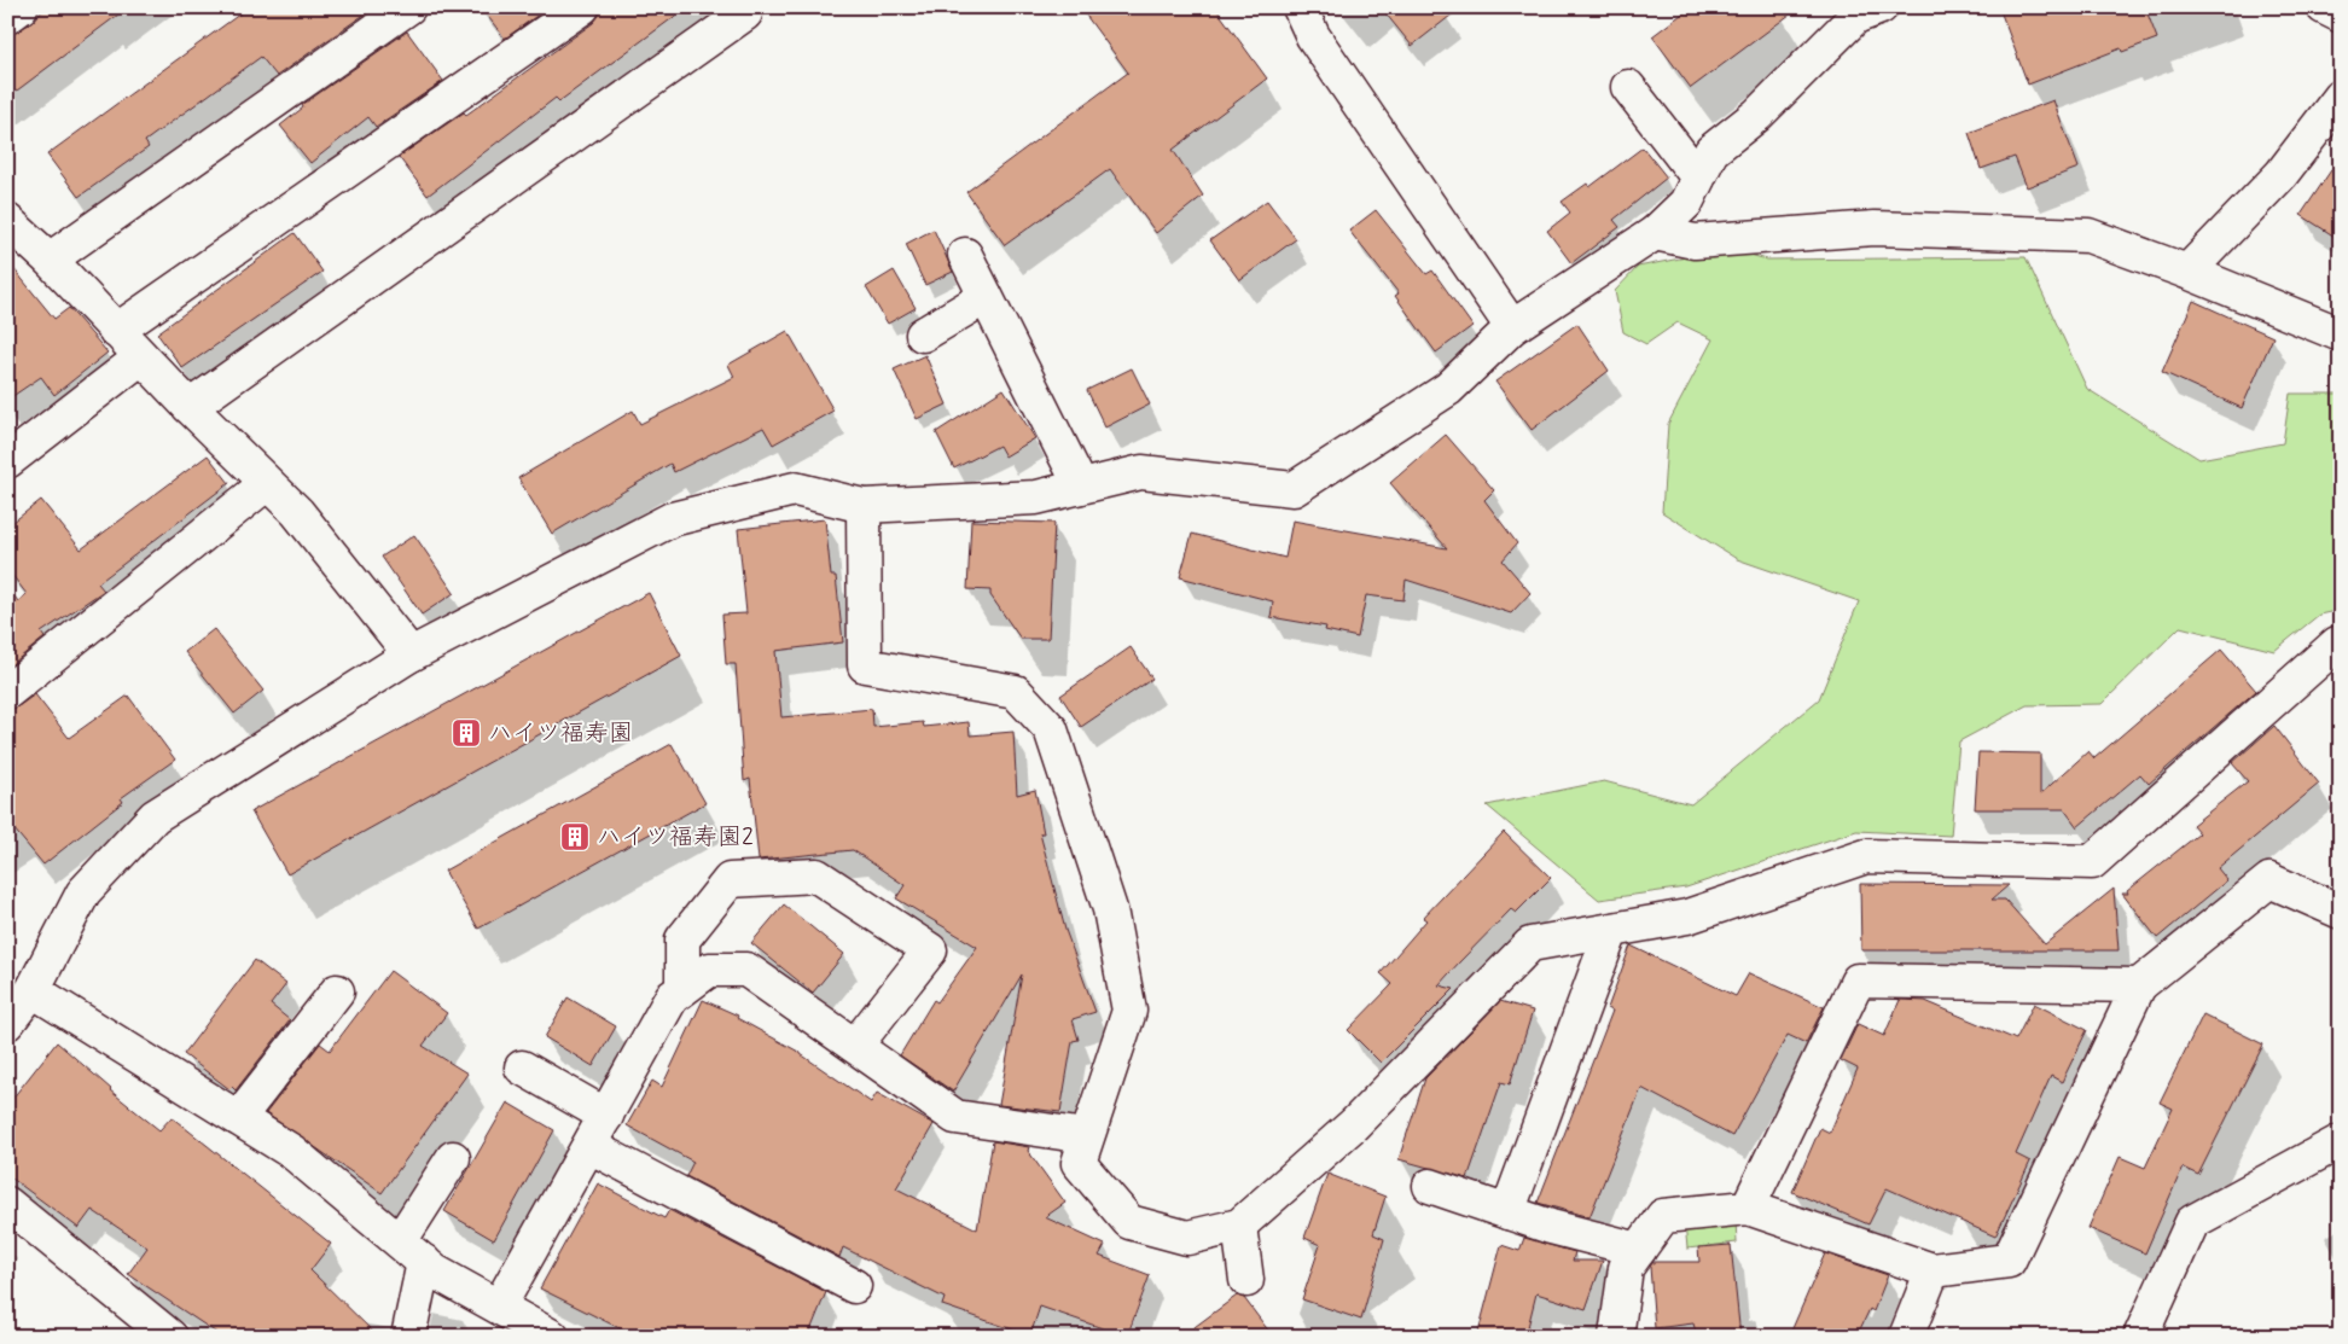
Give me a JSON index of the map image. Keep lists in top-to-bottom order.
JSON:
{
  "places": {
    "building": ["ハイツ福寿園", "ハイツ福寿園2"]
  }
}
